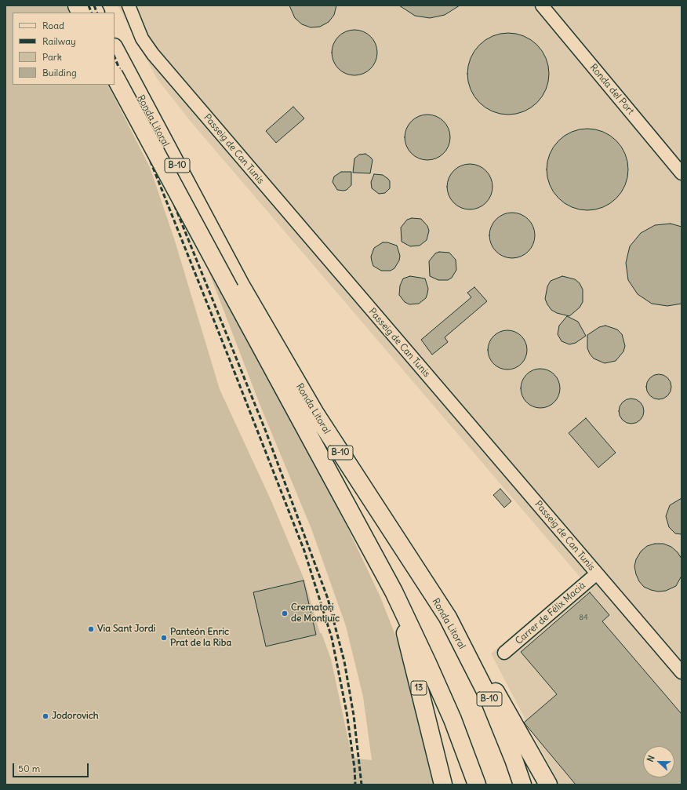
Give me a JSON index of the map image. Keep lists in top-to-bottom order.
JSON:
{
  "streets": {
    "highway": ["Ronda Litoral", "B-10", "13"],
    "street": ["Ronda del Port", "Passeig de Can Tunis", "Carrer de Félix Macià"]
  },
  "crossings": [
    ["Ronda Litoral", "13"],
    ["Passeig de Can Tunis", "Carrer de Félix Macià"]
  ],
  "places": [
    "Crematori de Montjuïc",
    "Via Sant Jordi",
    "Panteón Enric Prat de la Riba",
    "Jodorovich"
  ],
  "house_numbers": ["84"],
  "legend": [
    "Road",
    "Railway",
    "Park",
    "Building"
  ],
  "scale_bar": "50 m",
  "north": "left"
}
